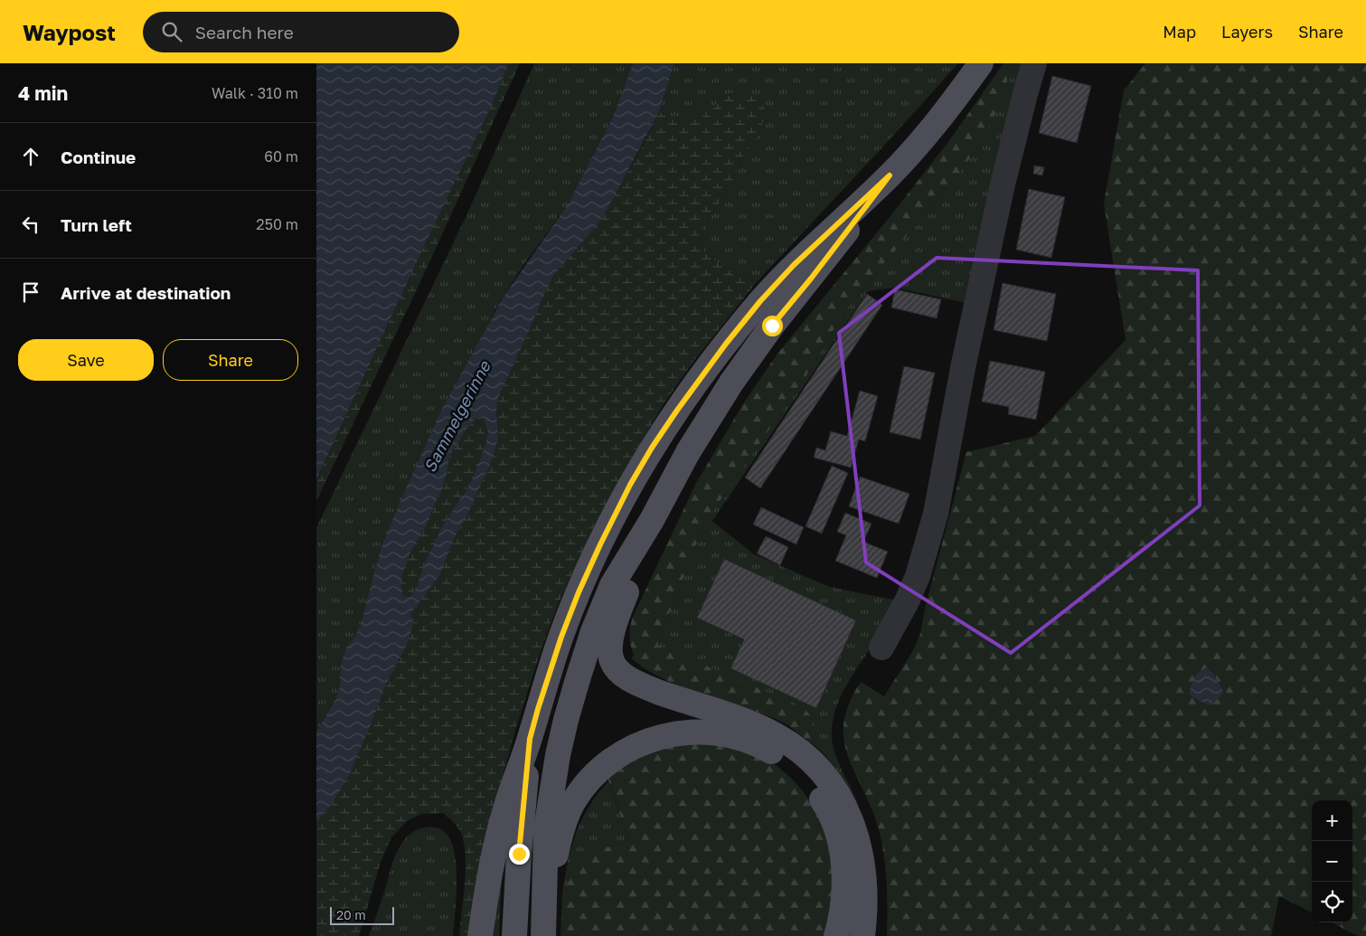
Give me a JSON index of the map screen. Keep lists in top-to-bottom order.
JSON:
{
  "water": ["Sammelgerinne"],
  "scale_bar": "20 m",
  "page": {
    "header": "Waypost",
    "search": "Search here",
    "nav": ["Map", "Layers", "Share"],
    "heading": ["4 min", "Walk · 310 m"],
    "list": [
      ["Continue", "60 m"],
      ["Turn left", "250 m"],
      "Arrive at destination"
    ],
    "buttons": ["Save", "Share"],
    "map_buttons": ["+", "−"],
    "scale": "20 m"
  }
}
